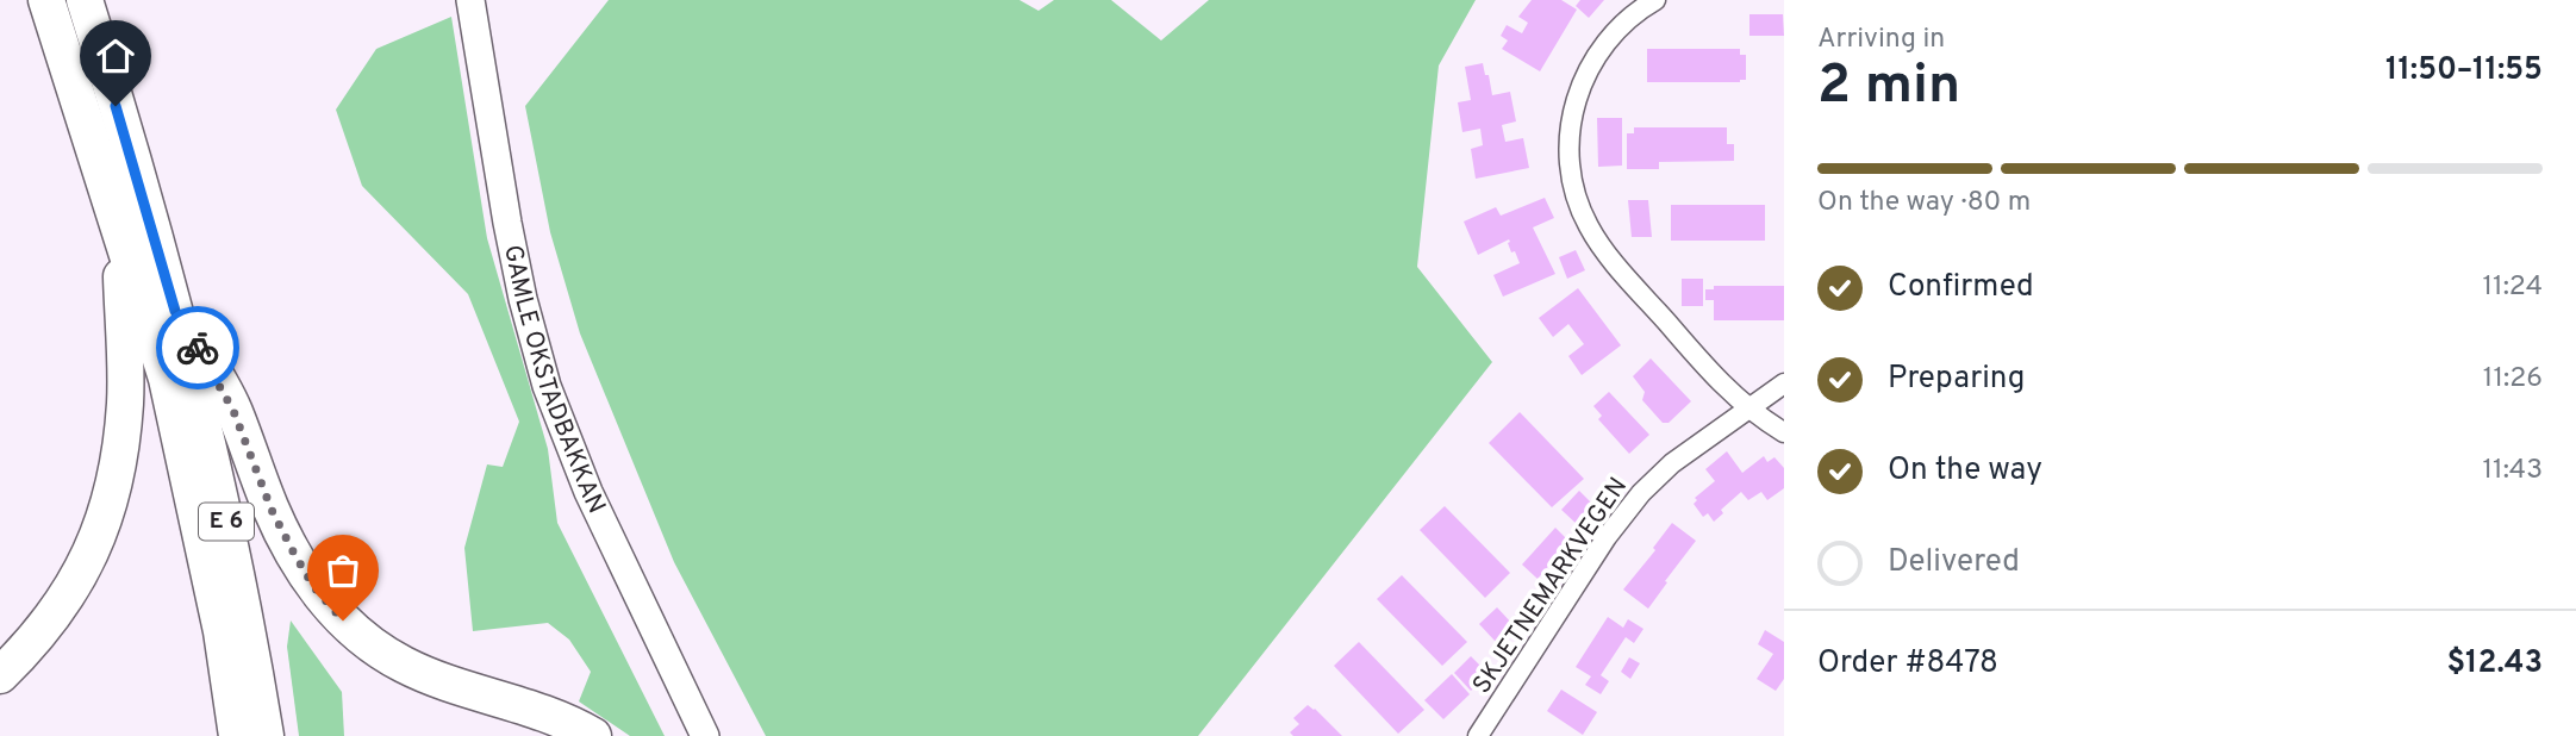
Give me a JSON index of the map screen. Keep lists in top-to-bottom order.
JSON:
{
  "streets": {
    "highway": ["E 6"],
    "main road": ["GAMLE OKSTADBAKKAN"],
    "street": ["SKJETNEMARKVEGEN"]
  },
  "page": {
    "heading": ["2 min", "Arriving in", "11:50–11:55"],
    "panel": ["Order #8478", "$12.43"],
    "bar": "On the way · 80 m",
    "list": [
      ["Confirmed", "11:24"],
      ["Preparing", "11:26"],
      ["On the way", "11:43"],
      "Delivered"
    ]
  }
}
